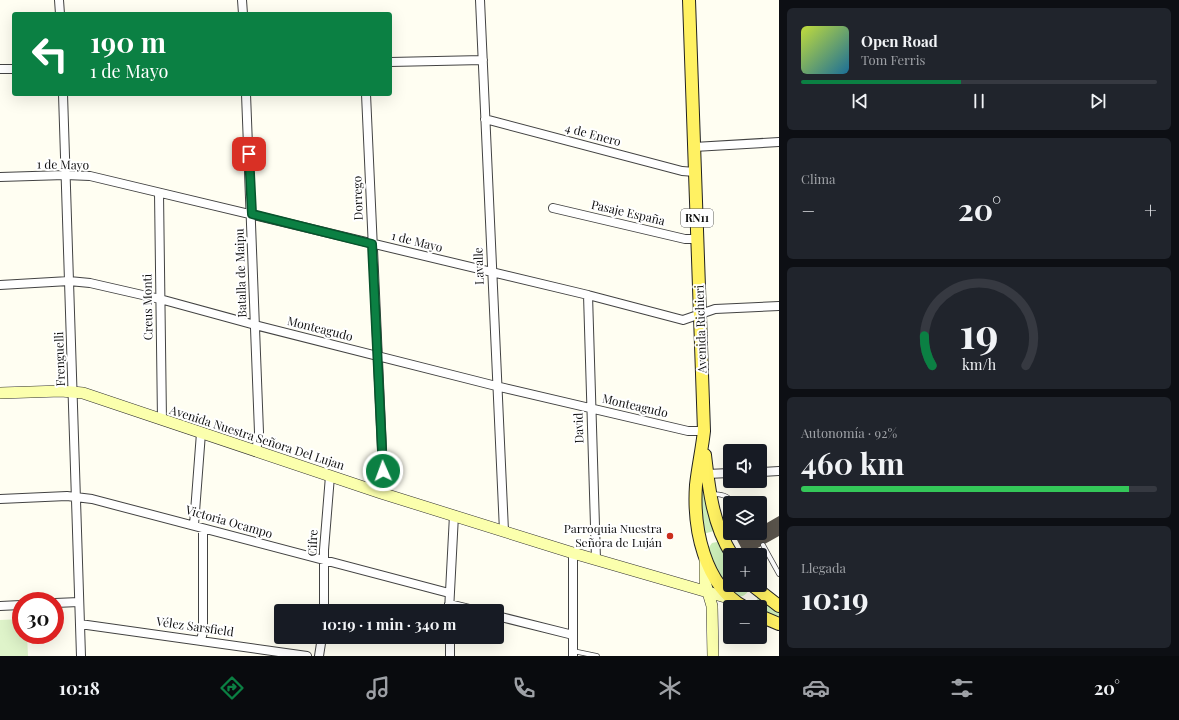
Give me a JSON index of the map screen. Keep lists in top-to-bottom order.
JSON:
{
  "streets": {
    "main road": ["RN11", "Avenida Richieri"],
    "street": [
      "4 de Enero",
      "1 de Mayo",
      "Dorrego",
      "Pasaje España",
      "Lavalle",
      "Batalla de Maipu",
      "Creus Monti",
      "Monteagudo",
      "Frenguelli",
      "David",
      "Avenida Nuestra Señora Del Lujan",
      "Victoria Ocampo",
      "Cifre",
      "Vélez Sarsfield"
    ]
  },
  "crossings": [
    ["4 de Enero", "Lavalle"],
    ["4 de Enero", "Avenida Richieri"],
    ["1 de Mayo", "Dorrego"],
    ["1 de Mayo", "Lavalle"],
    ["1 de Mayo", "Batalla de Maipu"],
    ["1 de Mayo", "Creus Monti"],
    ["1 de Mayo", "Avenida Richieri"],
    ["1 de Mayo", "Frenguelli"],
    ["1 de Mayo", "David"],
    ["Dorrego", "Monteagudo"],
    ["Dorrego", "Avenida Nuestra Señora Del Lujan"],
    ["Pasaje España", "Avenida Richieri"],
    ["RN11", "Monteagudo"],
    ["RN11", "Avenida Richieri"],
    ["Lavalle", "Monteagudo"],
    ["Lavalle", "Avenida Nuestra Señora Del Lujan"],
    ["Batalla de Maipu", "Monteagudo"],
    ["Batalla de Maipu", "Avenida Nuestra Señora Del Lujan"],
    ["Creus Monti", "Monteagudo"],
    ["Creus Monti", "Avenida Nuestra Señora Del Lujan"],
    ["Monteagudo", "Avenida Richieri"],
    ["Monteagudo", "Frenguelli"],
    ["Monteagudo", "David"],
    ["Avenida Richieri", "Avenida Nuestra Señora Del Lujan"],
    ["Frenguelli", "Avenida Nuestra Señora Del Lujan"],
    ["Frenguelli", "Victoria Ocampo"],
    ["Frenguelli", "Vélez Sarsfield"],
    ["David", "Avenida Nuestra Señora Del Lujan"],
    ["Avenida Nuestra Señora Del Lujan", "Cifre"],
    ["Victoria Ocampo", "Cifre"]
  ],
  "places": ["Parroquia Nuestra Señora de Luján"],
  "page": {
    "turn": ["190 m", "1 de Mayo"],
    "song": ["Open Road", "Tom Ferris"],
    "tile": [
      "Clima",
      ["Autonomía · 92%", "460 km"],
      ["Llegada", "10:19"]
    ],
    "heat": ["−", "20°", "+"],
    "map_buttons": ["+", "−"],
    "limit": "30",
    "trip": "10:19 · 1 min · 340 m",
    "tabs": ["10:18", "20°"],
    "gauge": ["19", "km/h"]
  }
}
